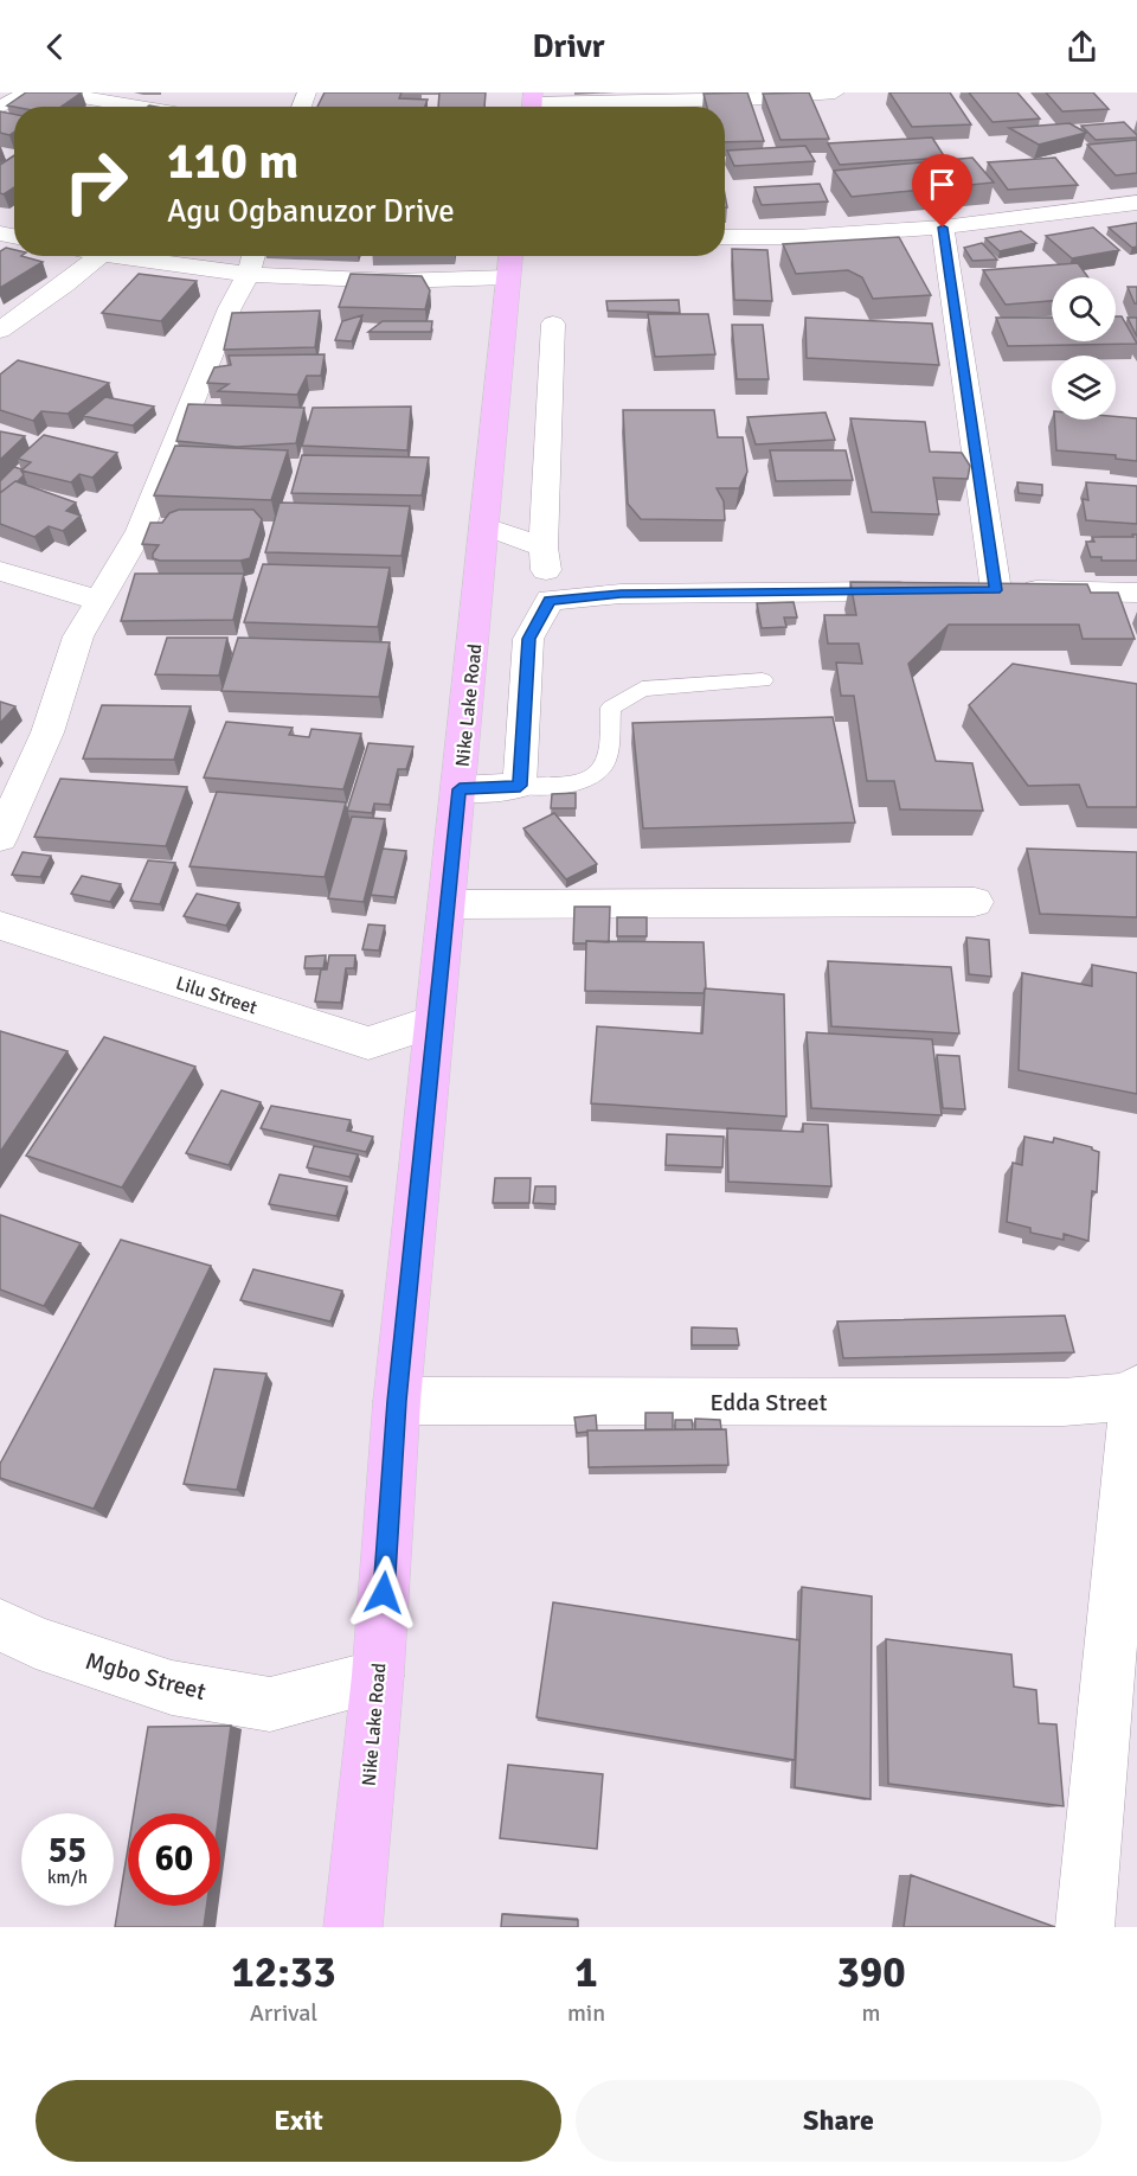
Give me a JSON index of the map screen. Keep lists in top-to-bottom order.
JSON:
{
  "streets": {
    "main road": ["Nike Lake Road"],
    "street": ["Lilu Street", "Edda Street", "Mgbo Street"]
  },
  "crossings": [
    ["Nike Lake Road", "Lilu Street"],
    ["Nike Lake Road", "Edda Street"],
    ["Nike Lake Road", "Mgbo Street"]
  ],
  "page": {
    "header": "Drivr",
    "turn": ["110 m", "Agu Ogbanuzor Drive"],
    "speed": "55 km/h",
    "limit": "60",
    "eta": [
      "12:33",
      "Arrival",
      "1",
      "min",
      "390",
      "m"
    ],
    "buttons": ["Exit", "Share"]
  }
}
